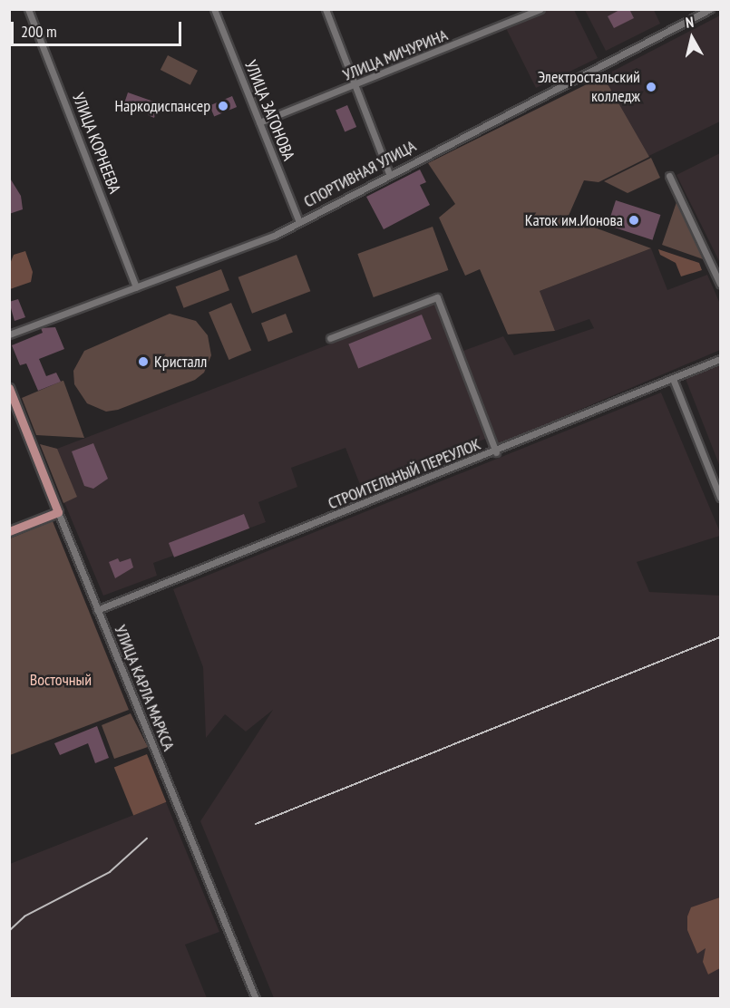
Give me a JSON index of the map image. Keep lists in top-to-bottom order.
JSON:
{
  "streets": {
    "main road": ["УЛИЦА КАРЛА МАРКСА"],
    "street": [
      "УЛИЦА МИЧУРИНА",
      "УЛИЦА ЗАГОНОВА",
      "УЛИЦА КОРНЕЕВА",
      "СПОРТИВНАЯ УЛИЦА",
      "СТРОИТЕЛЬНЫЙ ПЕРЕУЛОК"
    ]
  },
  "crossings": [
    ["УЛИЦА МИЧУРИНА", "УЛИЦА ЗАГОНОВА"],
    ["УЛИЦА ЗАГОНОВА", "СПОРТИВНАЯ УЛИЦА"],
    ["УЛИЦА КОРНЕЕВА", "СПОРТИВНАЯ УЛИЦА"],
    ["СТРОИТЕЛЬНЫЙ ПЕРЕУЛОК", "УЛИЦА КАРЛА МАРКСА"]
  ],
  "parks": ["Восточный"],
  "places": [
    "Электростальский колледж",
    "Наркодиспансер",
    "Каток им.Ионова",
    "Кристалл"
  ],
  "scale_bar": "200 m",
  "north": "top"
}
